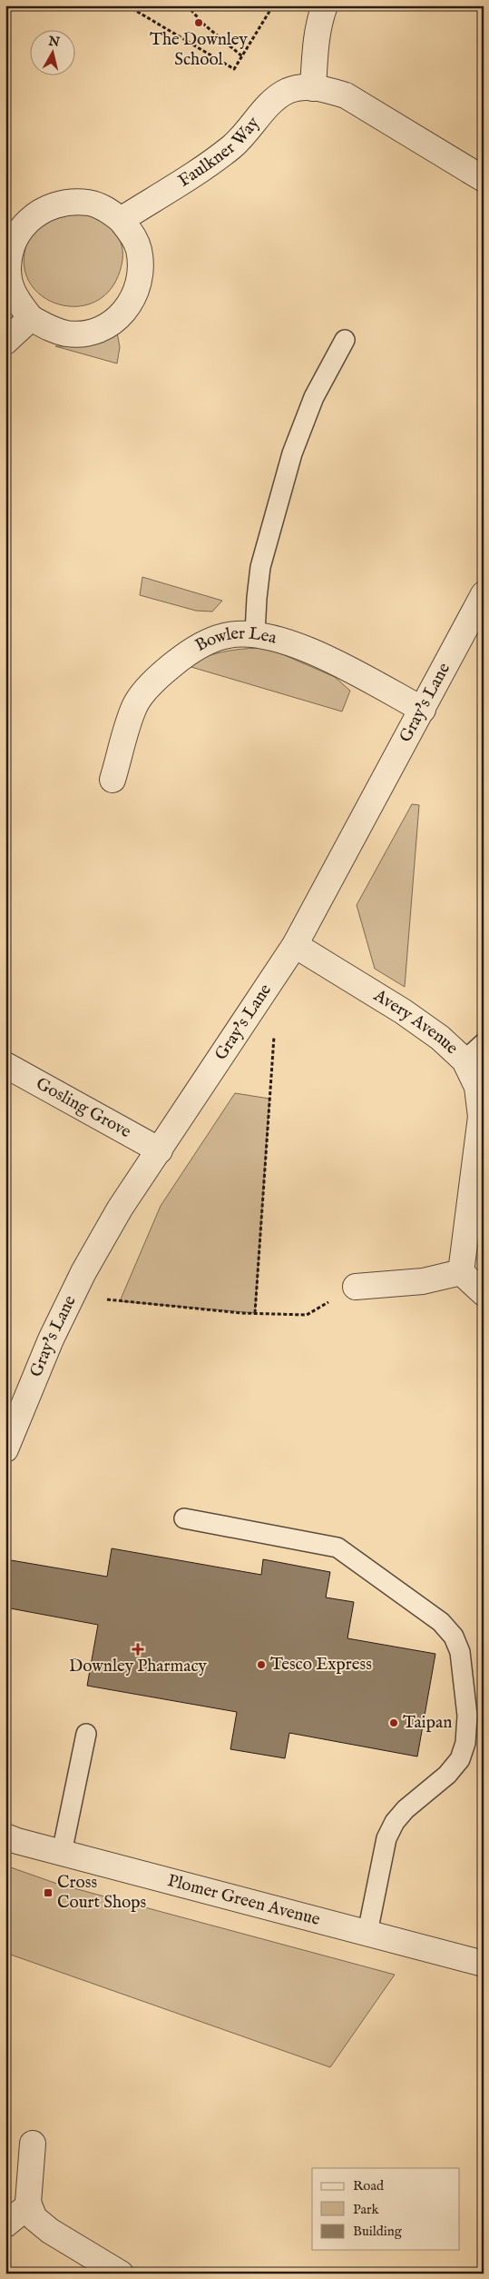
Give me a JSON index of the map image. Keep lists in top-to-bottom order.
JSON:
{
  "streets": {
    "street": [
      "Faulkner Way",
      "Bowler Lea",
      "Gray's Lane",
      "Avery Avenue",
      "Gosling Grove",
      "Plomer Green Avenue"
    ]
  },
  "crossings": [
    ["Bowler Lea", "Gray's Lane"],
    ["Gray's Lane", "Avery Avenue"],
    ["Gray's Lane", "Gosling Grove"]
  ],
  "places": {
    "other": ["The Downley School", "Tesco Express", "Taipan"],
    "health": ["Downley Pharmacy"],
    "transit": ["Cross Court Shops"]
  },
  "legend": ["Road", "Park", "Building"],
  "north": "top"
}
